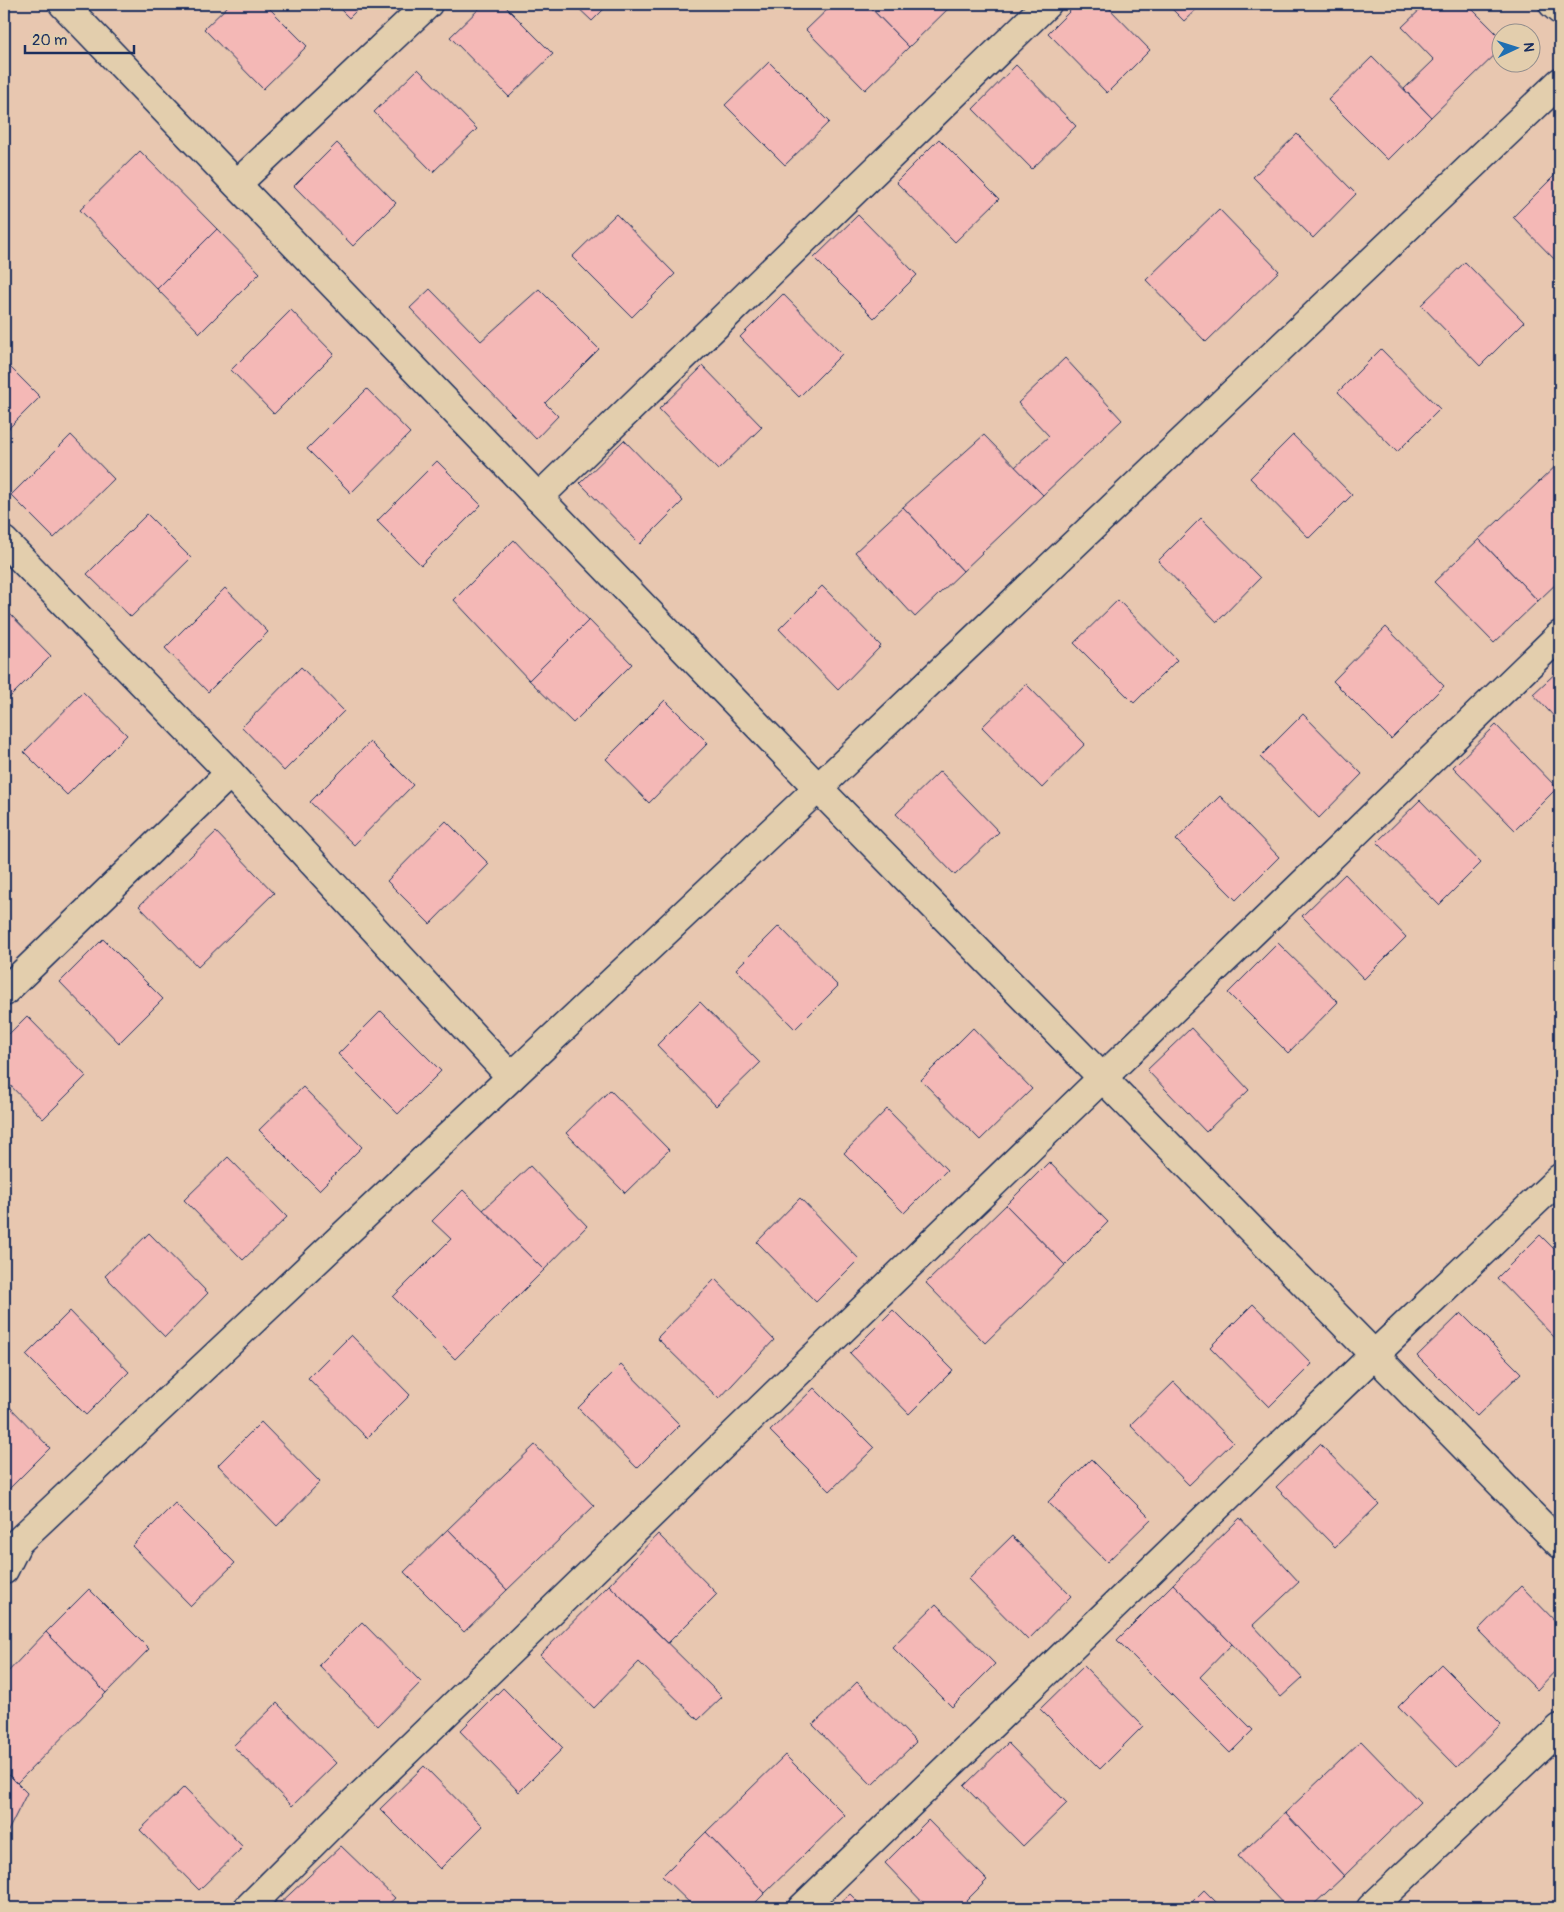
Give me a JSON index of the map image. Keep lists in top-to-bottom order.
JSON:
{
  "scale_bar": "20 m",
  "north": "right"
}
